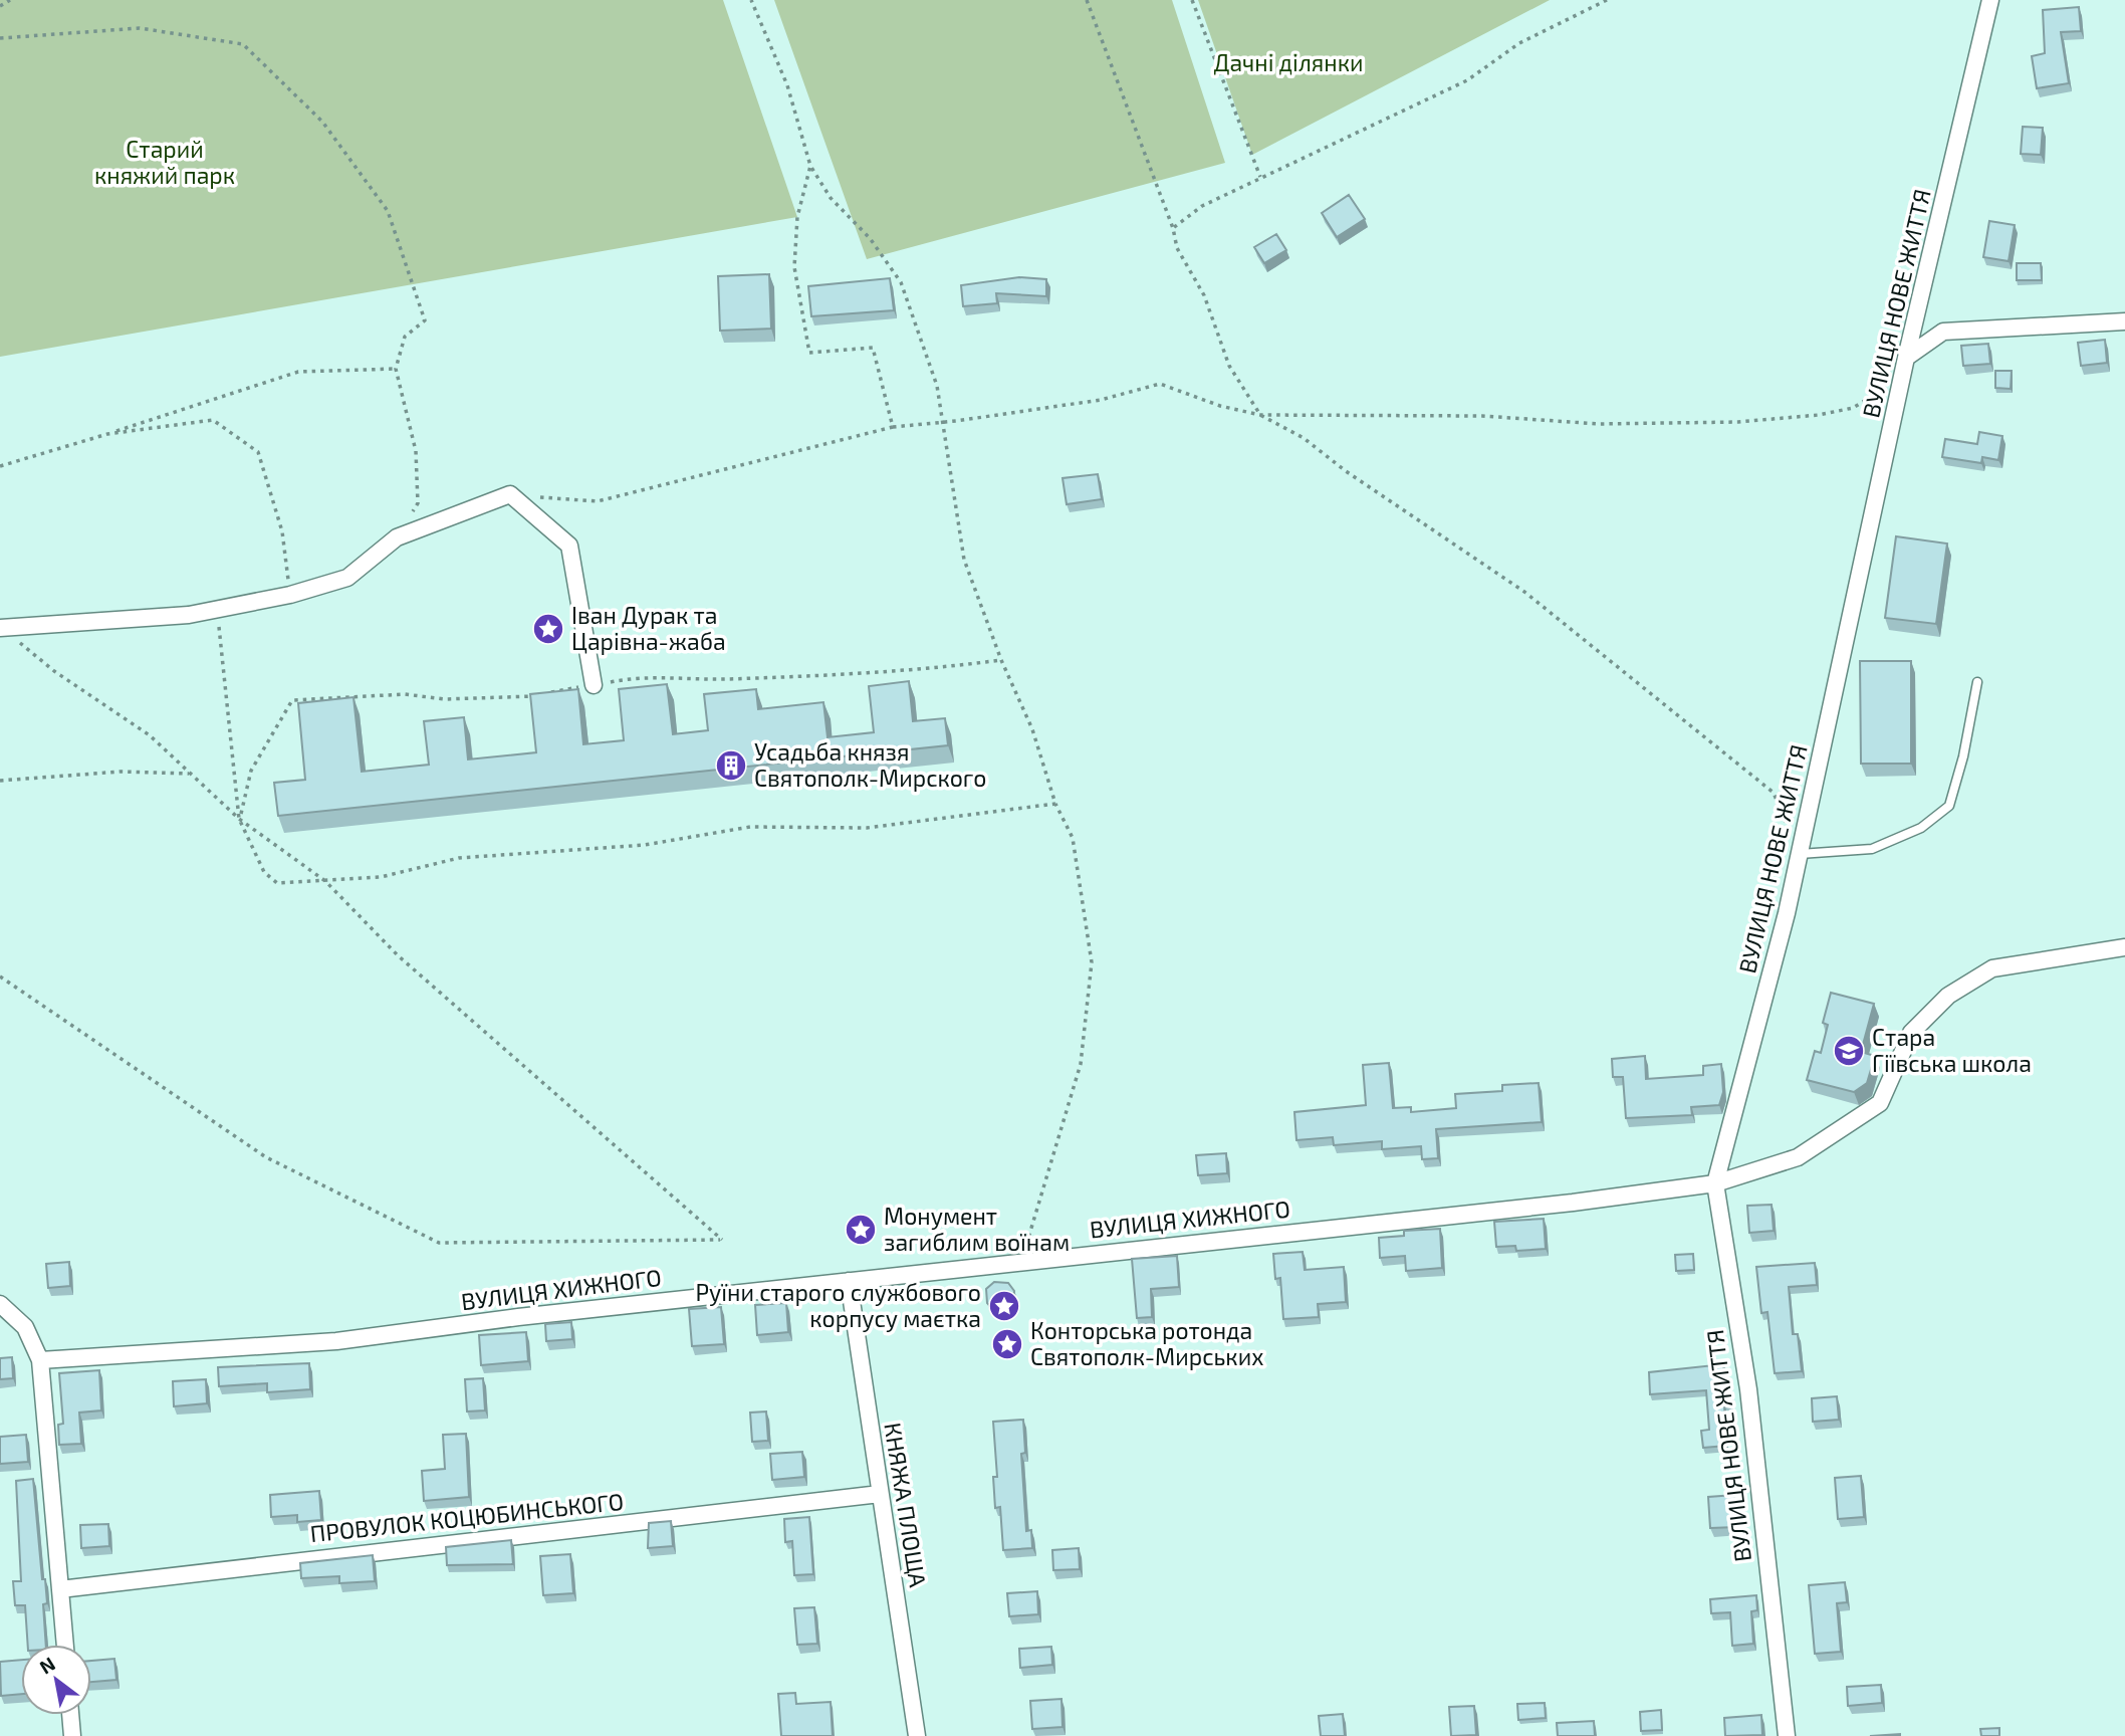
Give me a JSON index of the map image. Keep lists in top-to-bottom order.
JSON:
{
  "streets": {
    "street": [
      "ВУЛИЦЯ НОВЕ ЖИТТЯ",
      "ВУЛИЦЯ ХИЖНОГО",
      "КНЯЖА ПЛОЩА",
      "ПРОВУЛОК КОЦЮБИНСЬКОГО"
    ]
  },
  "crossings": [
    ["ВУЛИЦЯ НОВЕ ЖИТТЯ", "ВУЛИЦЯ ХИЖНОГО"],
    ["ВУЛИЦЯ ХИЖНОГО", "КНЯЖА ПЛОЩА"],
    ["КНЯЖА ПЛОЩА", "ПРОВУЛОК КОЦЮБИНСЬКОГО"]
  ],
  "parks": ["Дачні ділянки", "Старий княжий парк"],
  "places": {
    "place": [
      "Іван Дурак та Царівна-жаба",
      "Монумент загиблим воїнам",
      "Руїни старого службового корпусу маєтка",
      "Конторська ротонда Святополк-Мирських"
    ],
    "building": ["Усадьба князя Святополк-Мирского"],
    "school or university": ["Стара Гіївська школа"]
  },
  "north": "top left"
}
